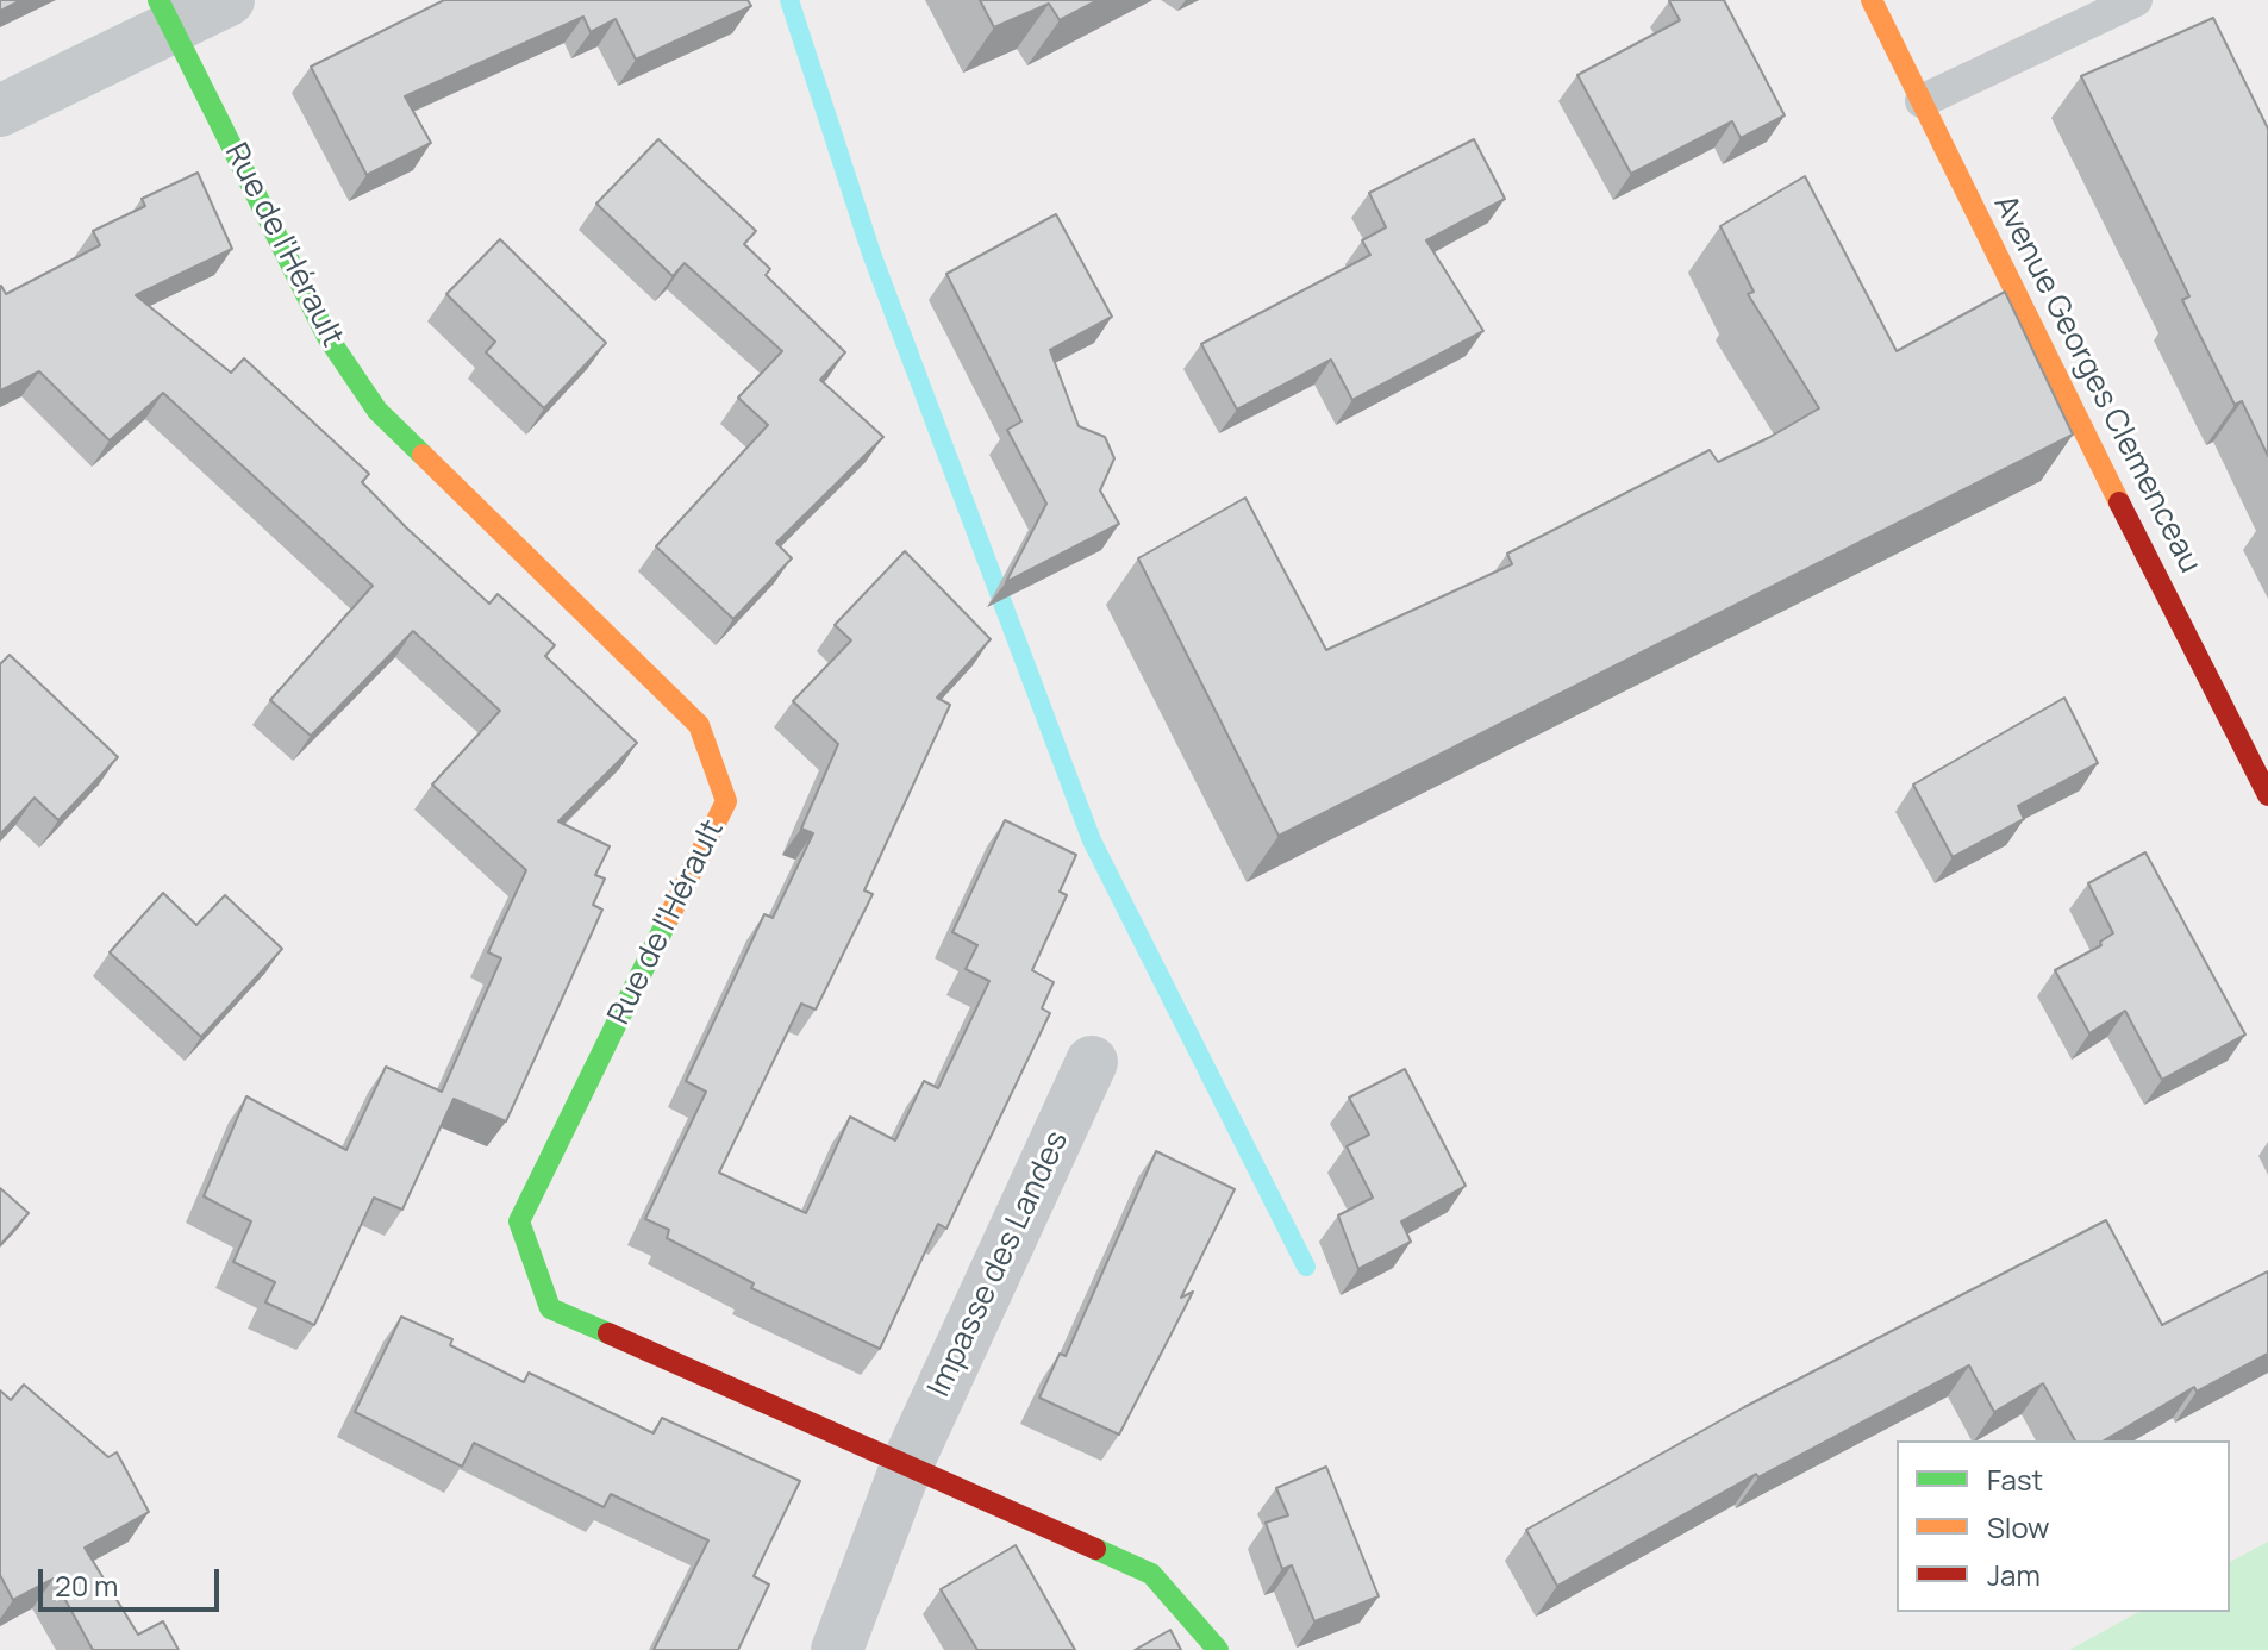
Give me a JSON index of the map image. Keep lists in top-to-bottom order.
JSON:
{
  "streets": {
    "street": ["Rue de l'Hérault", "Avenue Georges Clemenceau", "Impasse des Landes"]
  },
  "crossings": [
    ["Rue de l'Hérault", "Impasse des Landes"]
  ],
  "legend": ["Fast", "Slow", "Jam"],
  "scale_bar": "20 m"
}
